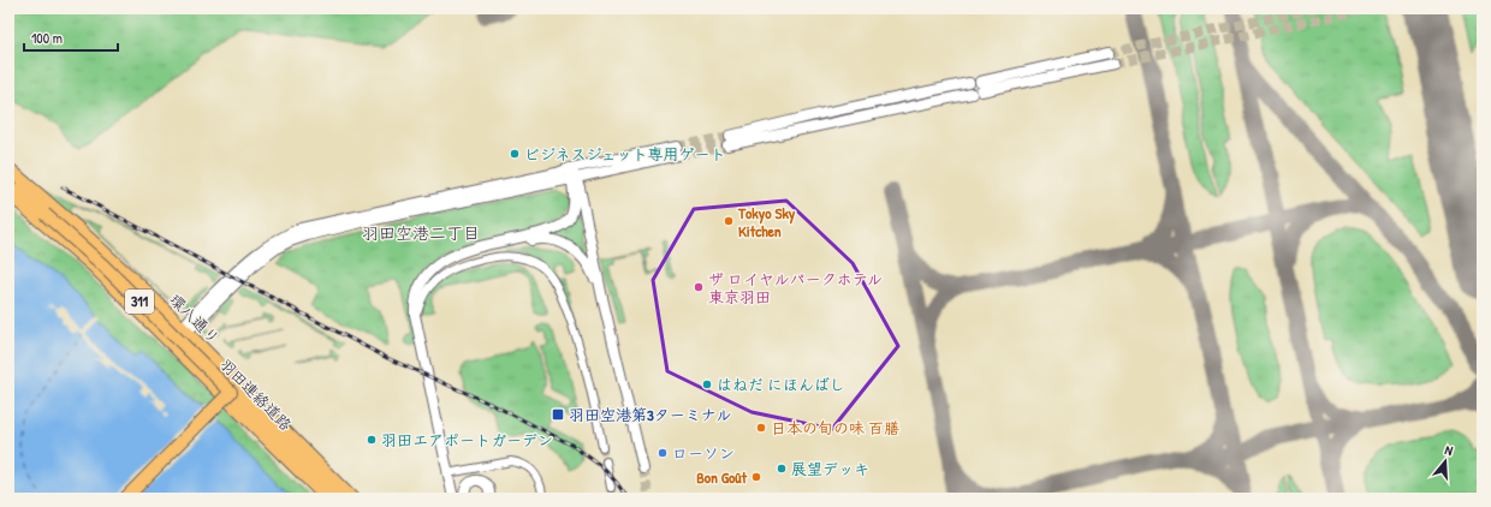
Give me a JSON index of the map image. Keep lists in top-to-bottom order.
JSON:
{
  "streets": {
    "main road": ["311", "環八通り", "羽田連絡道路"]
  },
  "districts": ["羽田空港二丁目"],
  "places": {
    "other": [
      "ビジネスジェット専用ゲート",
      "Tokyo Sky Kitchen",
      "ザ ロイヤルパークホテル 東京羽田",
      "はねだ にほんばし",
      "日本の旬の味 百膳",
      "羽田エアポートガーデン",
      "ローソン",
      "展望デッキ",
      "Bon Goût"
    ],
    "transit": ["羽田空港第3ターミナル"]
  },
  "scale_bar": "100 m",
  "north": "top"
}
